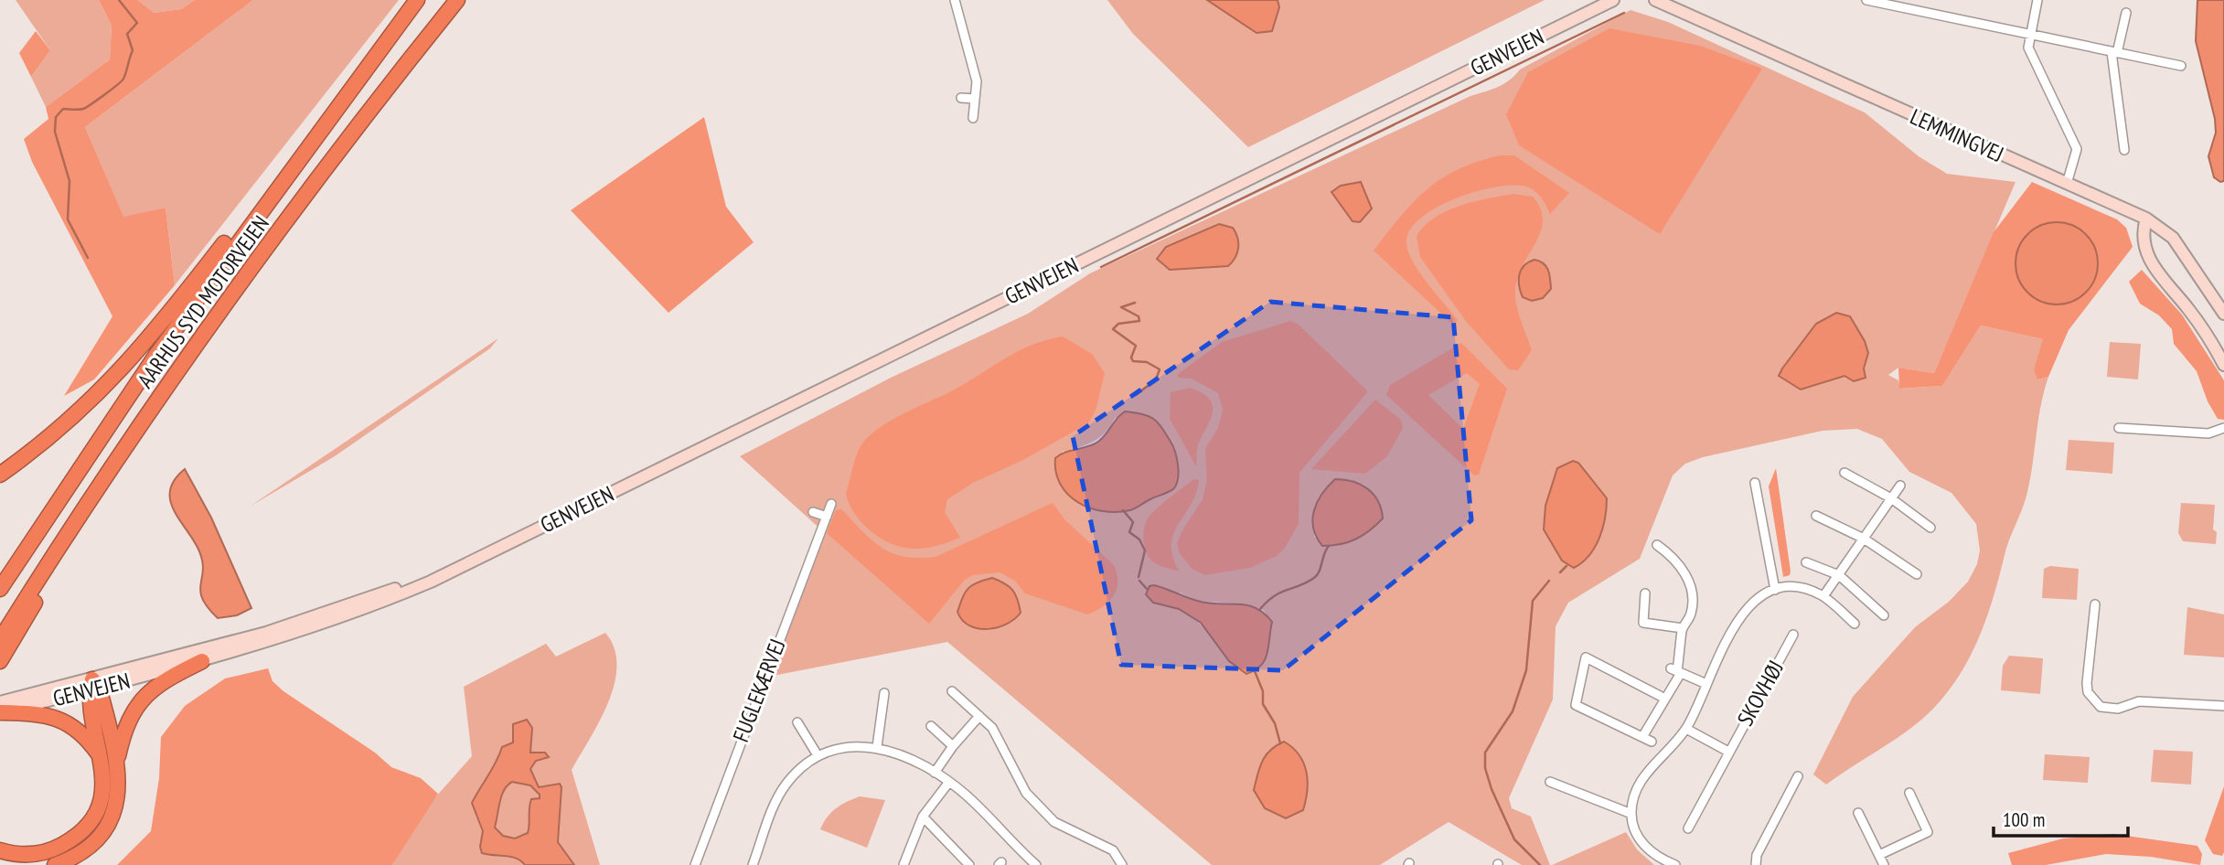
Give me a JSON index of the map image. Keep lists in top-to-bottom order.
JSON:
{
  "streets": {
    "highway": ["AARHUS SYD MOTORVEJEN"],
    "street": [
      "GENVEJEN",
      "LEMMINGVEJ",
      "FUGLEKÆRVEJ",
      "SKOVHØJ"
    ]
  },
  "scale_bar": "100 m"
}
